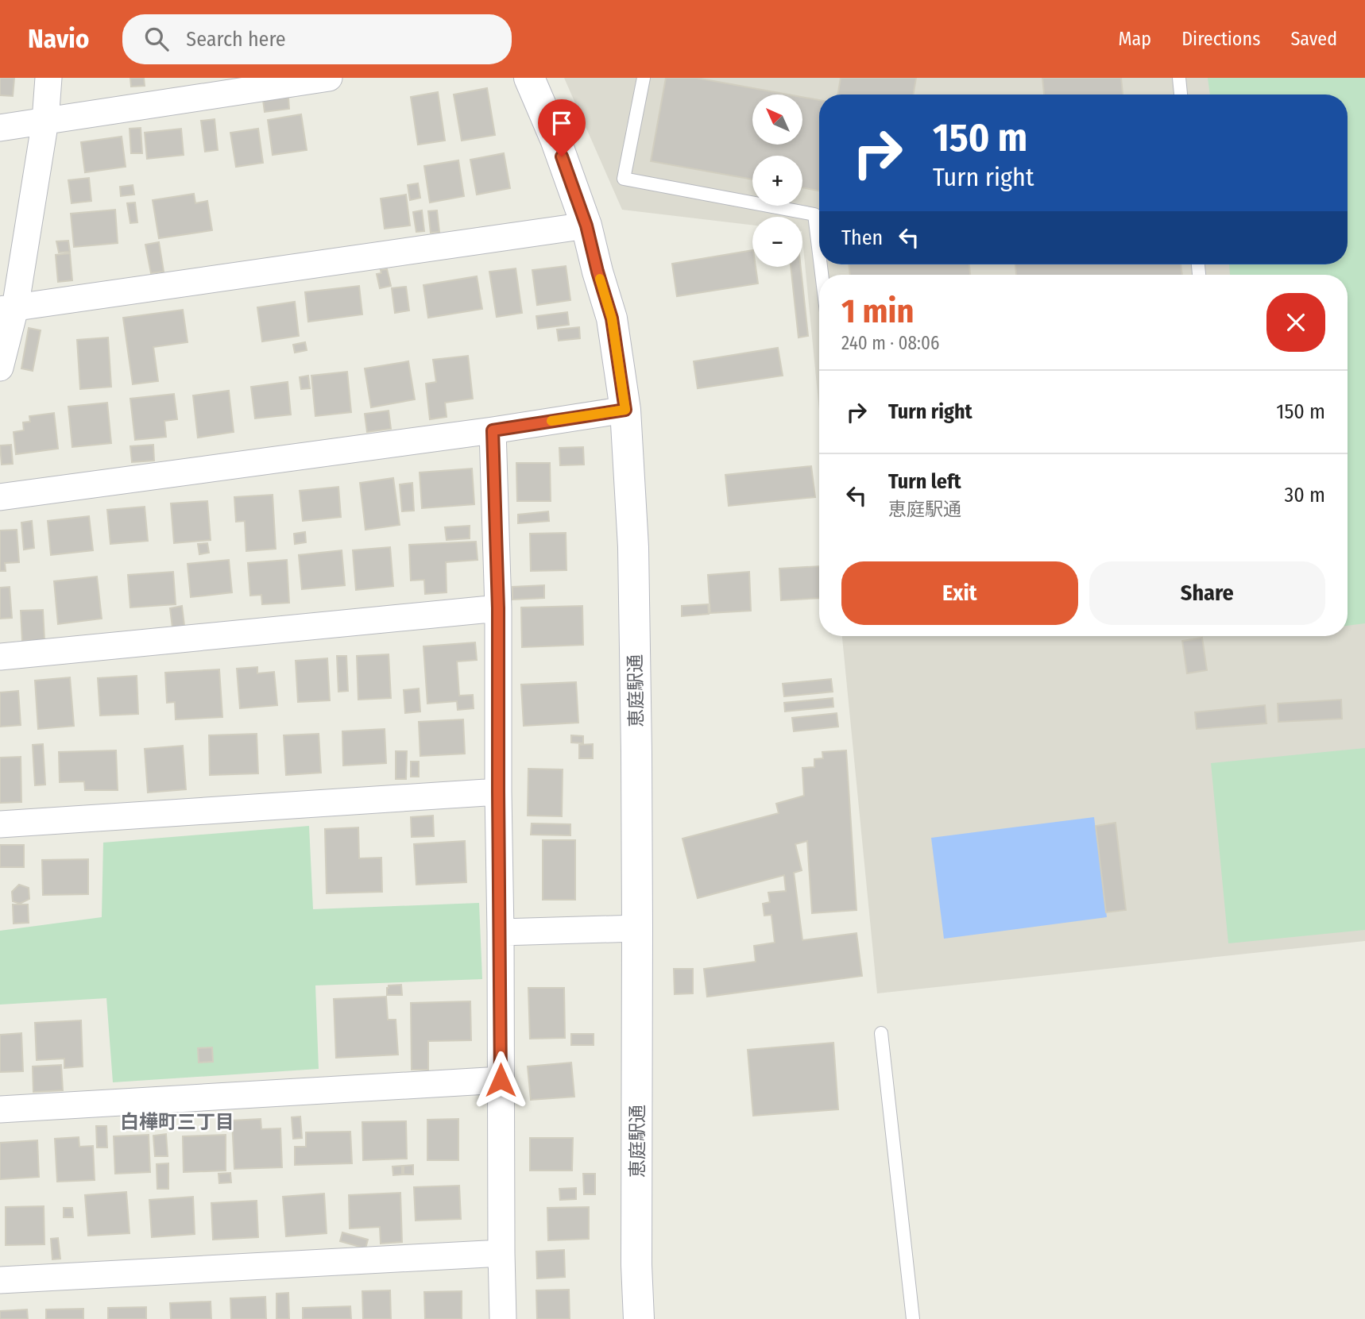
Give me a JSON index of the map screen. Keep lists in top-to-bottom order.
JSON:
{
  "streets": {
    "street": ["恵庭駅通"]
  },
  "districts": ["白樺町三丁目"],
  "north": "top left",
  "page": {
    "header": "Navio",
    "search": "Search here",
    "nav": ["Map", "Directions", "Saved"],
    "map_buttons": ["+", "−"],
    "turn": ["150 m", "Turn right"],
    "then": "Then",
    "heading": ["1 min", "240 m · 08:06"],
    "list": [
      {
        "name": "Turn right",
        "value": "150 m"
      },
      {
        "name": "Turn left",
        "note": "恵庭駅通",
        "value": "30 m"
      }
    ],
    "buttons": ["Exit", "Share"]
  }
}
